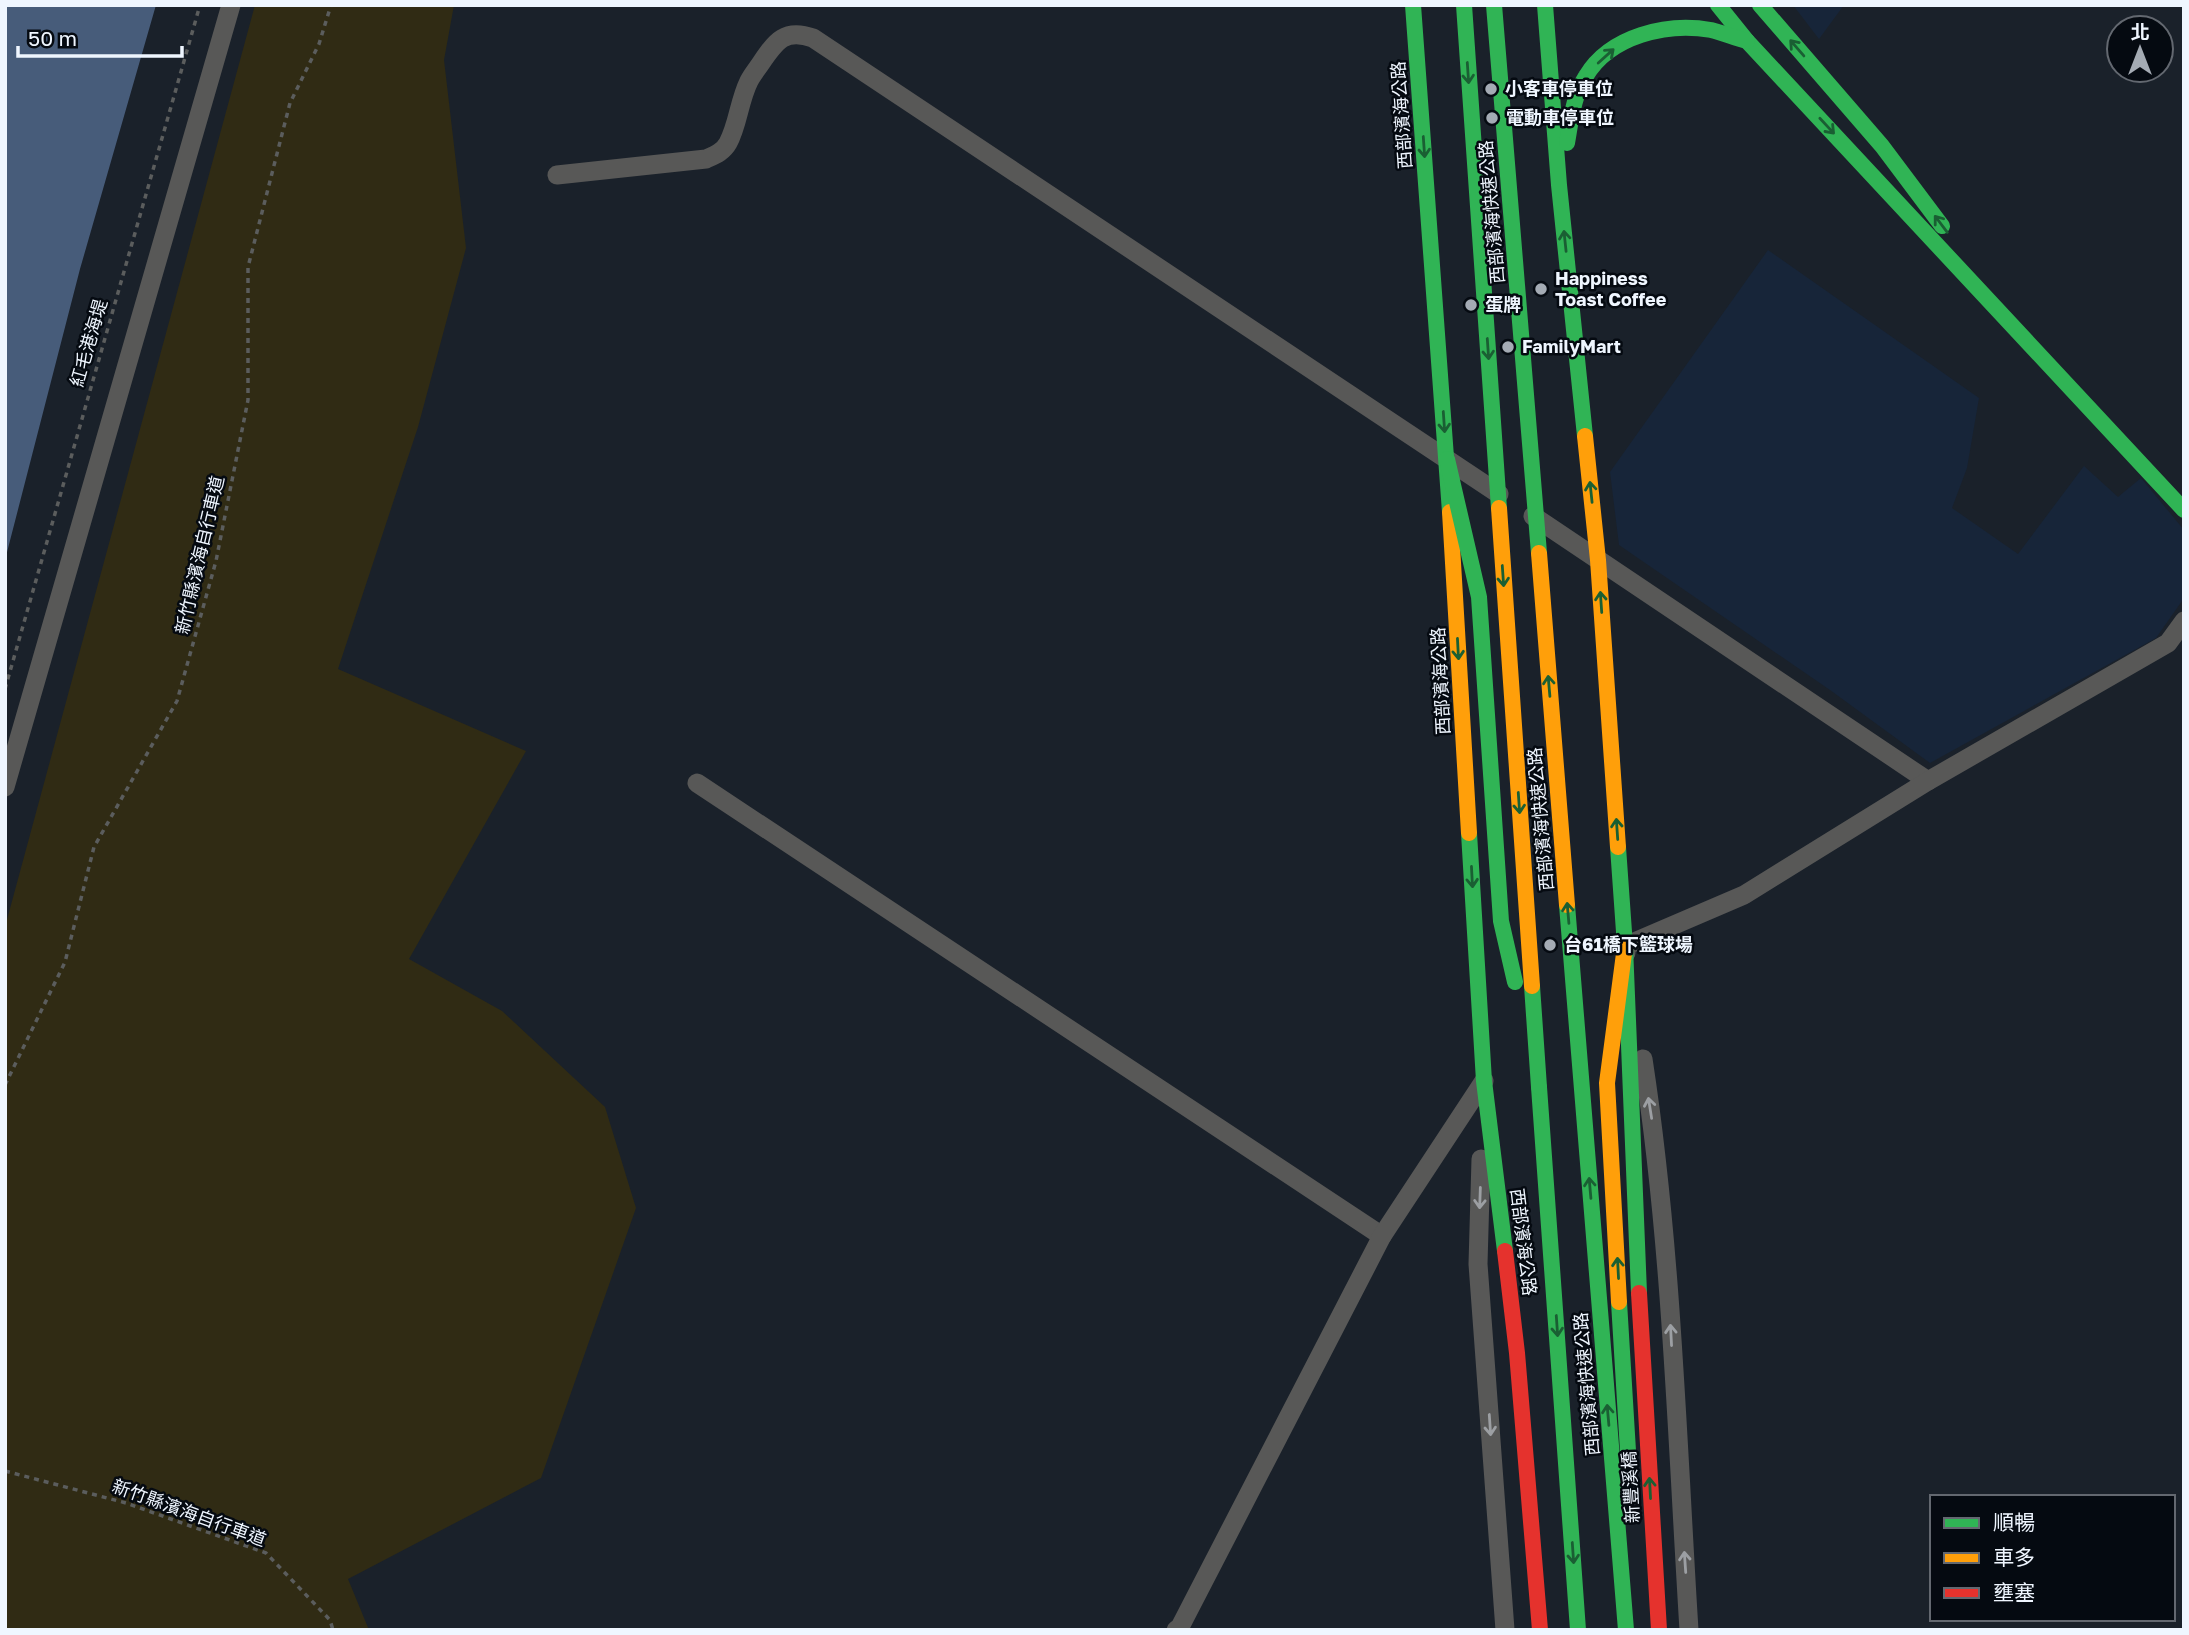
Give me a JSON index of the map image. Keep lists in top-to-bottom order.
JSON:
{
  "streets": {
    "main road": ["西部濱海公路", "西部濱海快速公路", "新豐溪橋"],
    "path": ["紅毛港海堤", "新竹縣濱海自行車道"]
  },
  "places": [
    "小客車停車位",
    "電動車停車位",
    "Happiness Toast Coffee",
    "蛋牌",
    "FamilyMart",
    "台61橋下籃球場"
  ],
  "legend": ["順暢", "車多", "壅塞"],
  "scale_bar": "50 m",
  "north": "top"
}
